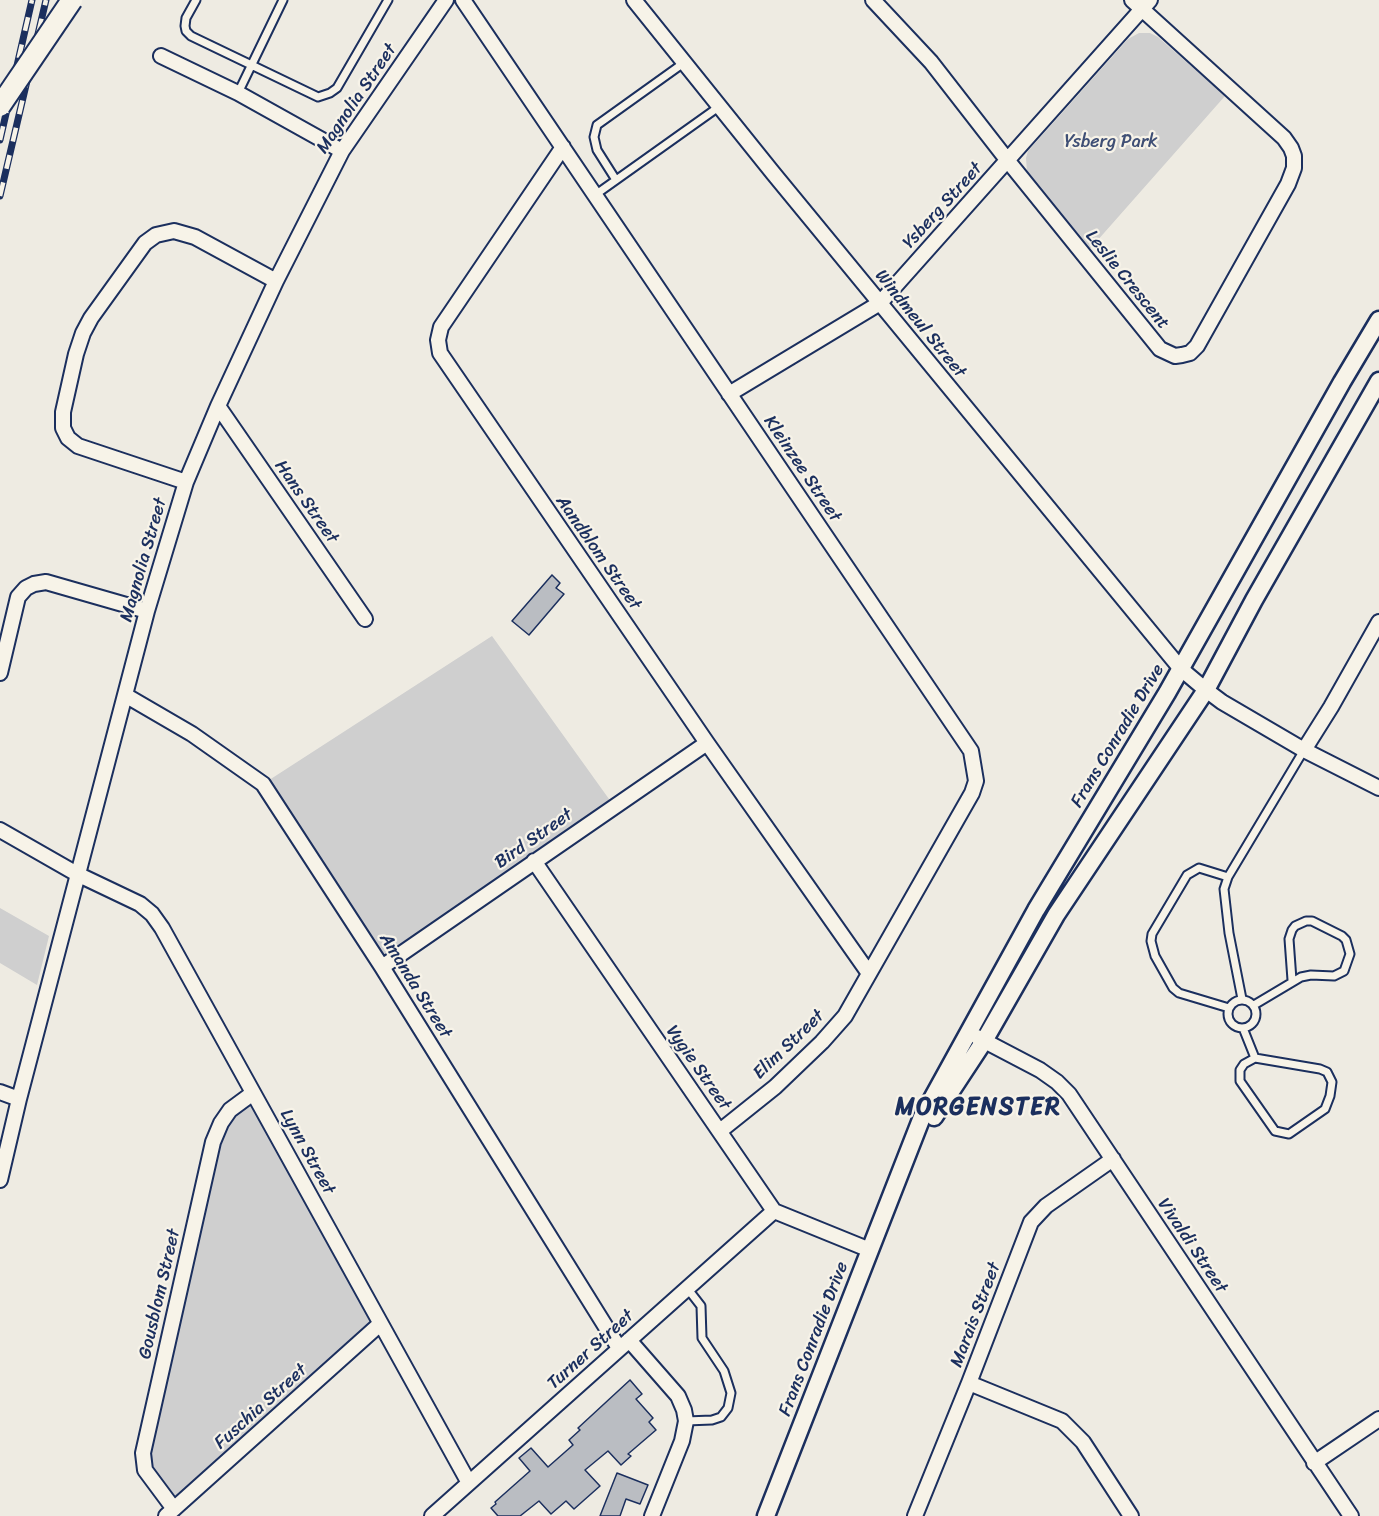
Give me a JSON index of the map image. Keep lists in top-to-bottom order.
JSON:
{
  "streets": {
    "street": [
      "Magnolia Street",
      "Ysberg Street",
      "Leslie Crescent",
      "Windmeul Street",
      "Kleinzee Street",
      "Hans Street",
      "Aandblom Street",
      "Frans Conradie Drive",
      "Bird Street",
      "Amanda Street",
      "Elim Street",
      "Vygie Street",
      "Lynn Street",
      "Vivaldi Street",
      "Gousblom Street",
      "Marais Street",
      "Turner Street",
      "Fuschia Street"
    ]
  },
  "crossings": [
    ["Magnolia Street", "Hans Street"],
    ["Magnolia Street", "Amanda Street"],
    ["Magnolia Street", "Lynn Street"],
    ["Ysberg Street", "Leslie Crescent"],
    ["Ysberg Street", "Windmeul Street"],
    ["Ysberg Street", "Kleinzee Street"],
    ["Windmeul Street", "Frans Conradie Drive"],
    ["Kleinzee Street", "Aandblom Street"],
    ["Kleinzee Street", "Elim Street"],
    ["Aandblom Street", "Bird Street"],
    ["Aandblom Street", "Elim Street"],
    ["Frans Conradie Drive", "Vivaldi Street"],
    ["Bird Street", "Amanda Street"],
    ["Bird Street", "Vygie Street"],
    ["Amanda Street", "Turner Street"],
    ["Elim Street", "Vygie Street"],
    ["Vygie Street", "Turner Street"],
    ["Lynn Street", "Gousblom Street"],
    ["Lynn Street", "Turner Street"],
    ["Lynn Street", "Fuschia Street"],
    ["Vivaldi Street", "Marais Street"],
    ["Gousblom Street", "Fuschia Street"]
  ],
  "districts": ["MORGENSTER"],
  "parks": ["Ysberg Park"]
}
